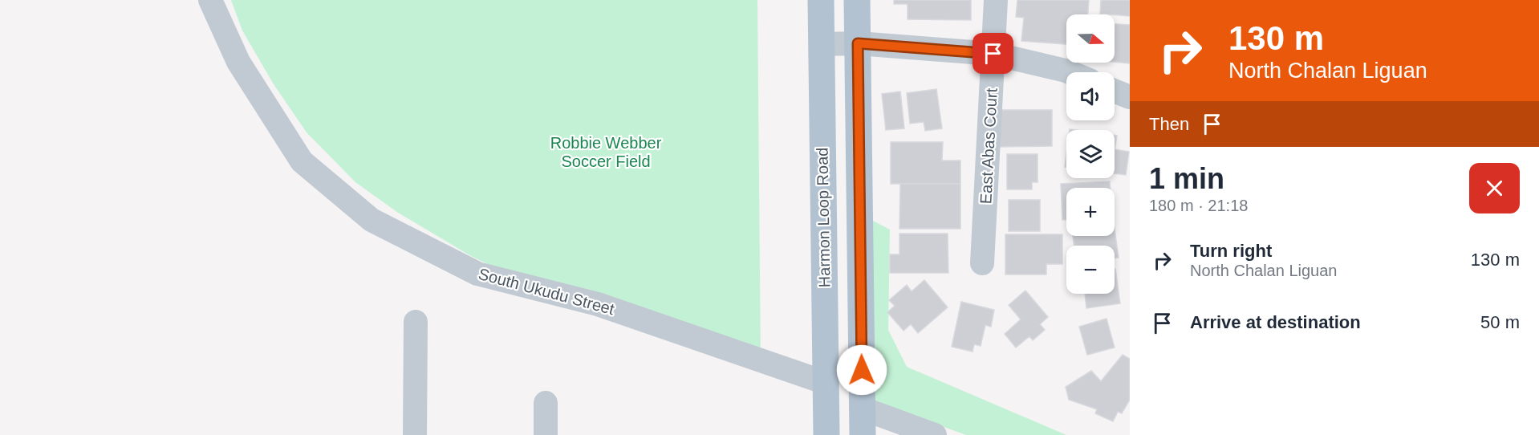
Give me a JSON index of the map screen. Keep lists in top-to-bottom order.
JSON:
{
  "streets": {
    "main road": ["Harmon Loop Road"],
    "street": ["East Abas Court", "South Ukudu Street"]
  },
  "crossings": [
    ["Harmon Loop Road", "South Ukudu Street"]
  ],
  "parks": ["Robbie Webber Soccer Field"],
  "north": "right",
  "page": {
    "turn": ["130 m", "North Chalan Liguan"],
    "map_buttons": ["+", "−"],
    "then": "Then",
    "heading": ["1 min", "180 m · 21:18"],
    "list": [
      {
        "name": "Turn right",
        "note": "North Chalan Liguan",
        "value": "130 m"
      },
      {
        "name": "Arrive at destination",
        "value": "50 m"
      }
    ]
  }
}
